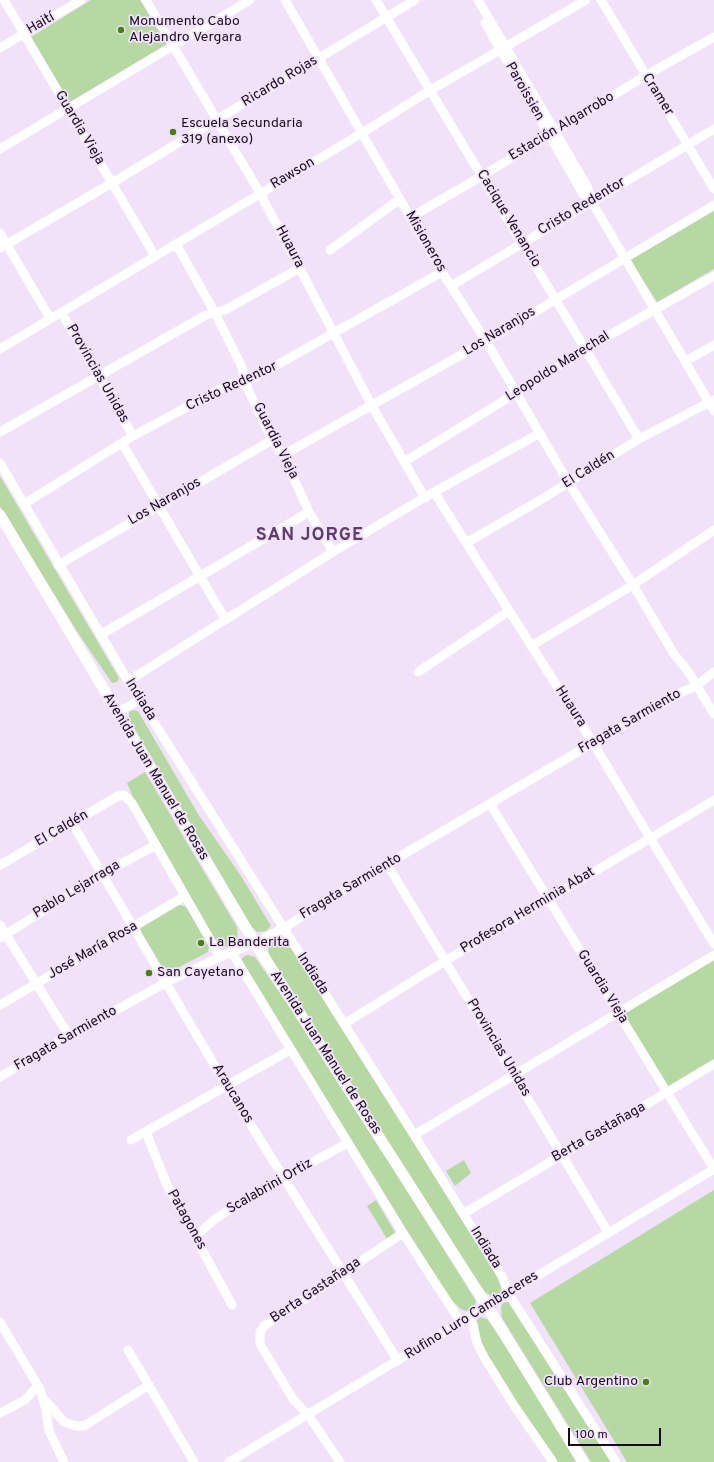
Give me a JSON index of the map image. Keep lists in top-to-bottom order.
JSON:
{
  "streets": {
    "main road": ["Avenida Juan Manuel de Rosas"],
    "street": [
      "Haití",
      "Ricardo Rojas",
      "Paroissien",
      "Cramer",
      "Estación Algarrobo",
      "Guardia Vieja",
      "Rawson",
      "Cristo Redentor",
      "Cacique Venancio",
      "Misioneros",
      "Huaura",
      "Los Naranjos",
      "Leopoldo Marechal",
      "Provincias Unidas",
      "El Caldén",
      "Indiada",
      "Fragata Sarmiento",
      "Pablo Lejarraga",
      "Profesora Herminia Abat",
      "José María Rosa",
      "Araucanos",
      "Berta Gastañaga",
      "Scalabrini Ortiz",
      "Patagones",
      "Rufino Luro Cambaceres"
    ]
  },
  "crossings": [
    ["Haití", "Guardia Vieja"],
    ["Ricardo Rojas", "Guardia Vieja"],
    ["Ricardo Rojas", "Cacique Venancio"],
    ["Ricardo Rojas", "Misioneros"],
    ["Ricardo Rojas", "Huaura"],
    ["Ricardo Rojas", "Provincias Unidas"],
    ["Paroissien", "Estación Algarrobo"],
    ["Paroissien", "Rawson"],
    ["Paroissien", "Cristo Redentor"],
    ["Paroissien", "Los Naranjos"],
    ["Paroissien", "Leopoldo Marechal"],
    ["Paroissien", "El Caldén"],
    ["Cramer", "Estación Algarrobo"],
    ["Cramer", "Cristo Redentor"],
    ["Estación Algarrobo", "Cacique Venancio"],
    ["Estación Algarrobo", "Misioneros"],
    ["Guardia Vieja", "Rawson"],
    ["Guardia Vieja", "Cristo Redentor"],
    ["Guardia Vieja", "Los Naranjos"],
    ["Guardia Vieja", "Fragata Sarmiento"],
    ["Guardia Vieja", "Profesora Herminia Abat"],
    ["Guardia Vieja", "Berta Gastañaga"],
    ["Guardia Vieja", "Rufino Luro Cambaceres"],
    ["Rawson", "Cacique Venancio"],
    ["Rawson", "Misioneros"],
    ["Rawson", "Huaura"],
    ["Rawson", "Provincias Unidas"],
    ["Cristo Redentor", "Cacique Venancio"],
    ["Cristo Redentor", "Misioneros"],
    ["Cristo Redentor", "Huaura"],
    ["Cristo Redentor", "Provincias Unidas"],
    ["Cristo Redentor", "Indiada"],
    ["Cacique Venancio", "Los Naranjos"],
    ["Cacique Venancio", "Leopoldo Marechal"],
    ["Cacique Venancio", "El Caldén"],
    ["Misioneros", "Los Naranjos"],
    ["Misioneros", "Leopoldo Marechal"],
    ["Misioneros", "El Caldén"],
    ["Misioneros", "Fragata Sarmiento"],
    ["Huaura", "Los Naranjos"],
    ["Huaura", "Leopoldo Marechal"],
    ["Huaura", "El Caldén"],
    ["Huaura", "Fragata Sarmiento"],
    ["Huaura", "Profesora Herminia Abat"],
    ["Los Naranjos", "Provincias Unidas"],
    ["Los Naranjos", "Indiada"],
    ["Provincias Unidas", "Fragata Sarmiento"],
    ["Provincias Unidas", "Profesora Herminia Abat"],
    ["Provincias Unidas", "Berta Gastañaga"],
    ["Provincias Unidas", "Rufino Luro Cambaceres"],
    ["El Caldén", "Pablo Lejarraga"],
    ["El Caldén", "Araucanos"],
    ["Indiada", "Fragata Sarmiento"],
    ["Indiada", "Profesora Herminia Abat"],
    ["Indiada", "Berta Gastañaga"],
    ["Indiada", "Rufino Luro Cambaceres"],
    ["Fragata Sarmiento", "Avenida Juan Manuel de Rosas"],
    ["Fragata Sarmiento", "Araucanos"],
    ["Avenida Juan Manuel de Rosas", "Rufino Luro Cambaceres"],
    ["Pablo Lejarraga", "Araucanos"],
    ["José María Rosa", "Araucanos"],
    ["Araucanos", "Berta Gastañaga"],
    ["Araucanos", "Scalabrini Ortiz"],
    ["Araucanos", "Rufino Luro Cambaceres"],
    ["Berta Gastañaga", "Rufino Luro Cambaceres"],
    ["Scalabrini Ortiz", "Patagones"]
  ],
  "districts": ["SAN JORGE"],
  "places": [
    "Monumento Cabo Alejandro Vergara",
    "Escuela Secundaria 319 (anexo)",
    "La Banderita",
    "San Cayetano",
    "Club Argentino"
  ],
  "scale_bar": "100 m"
}
